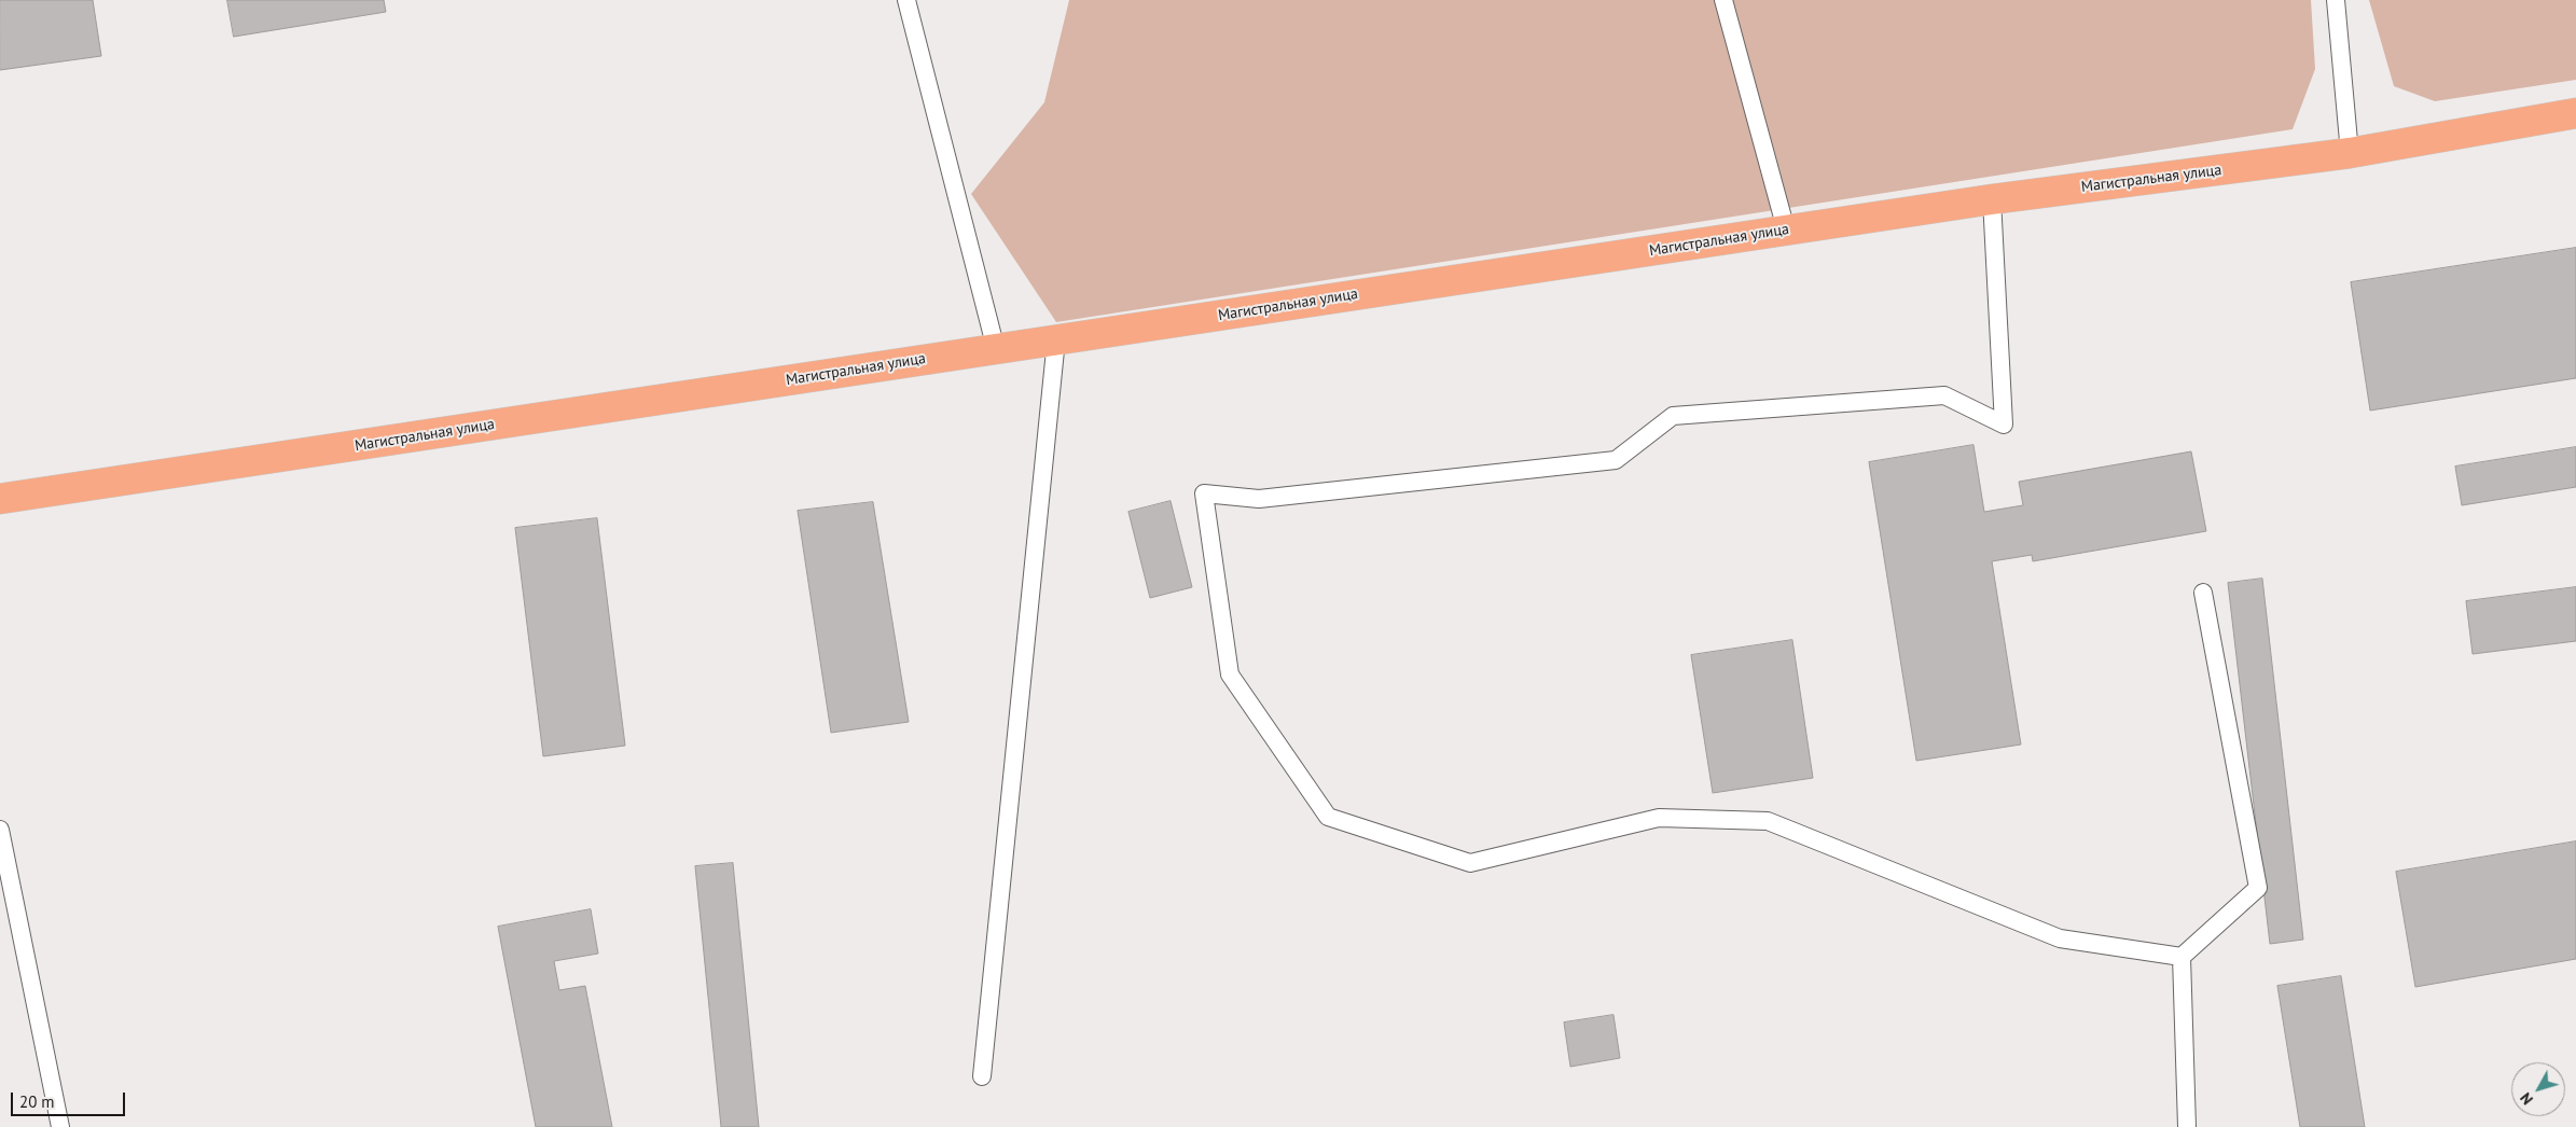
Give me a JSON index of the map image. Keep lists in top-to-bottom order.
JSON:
{
  "streets": {
    "main road": ["Магистральная улица"]
  },
  "scale_bar": "20 m",
  "north": "bottom left"
}
